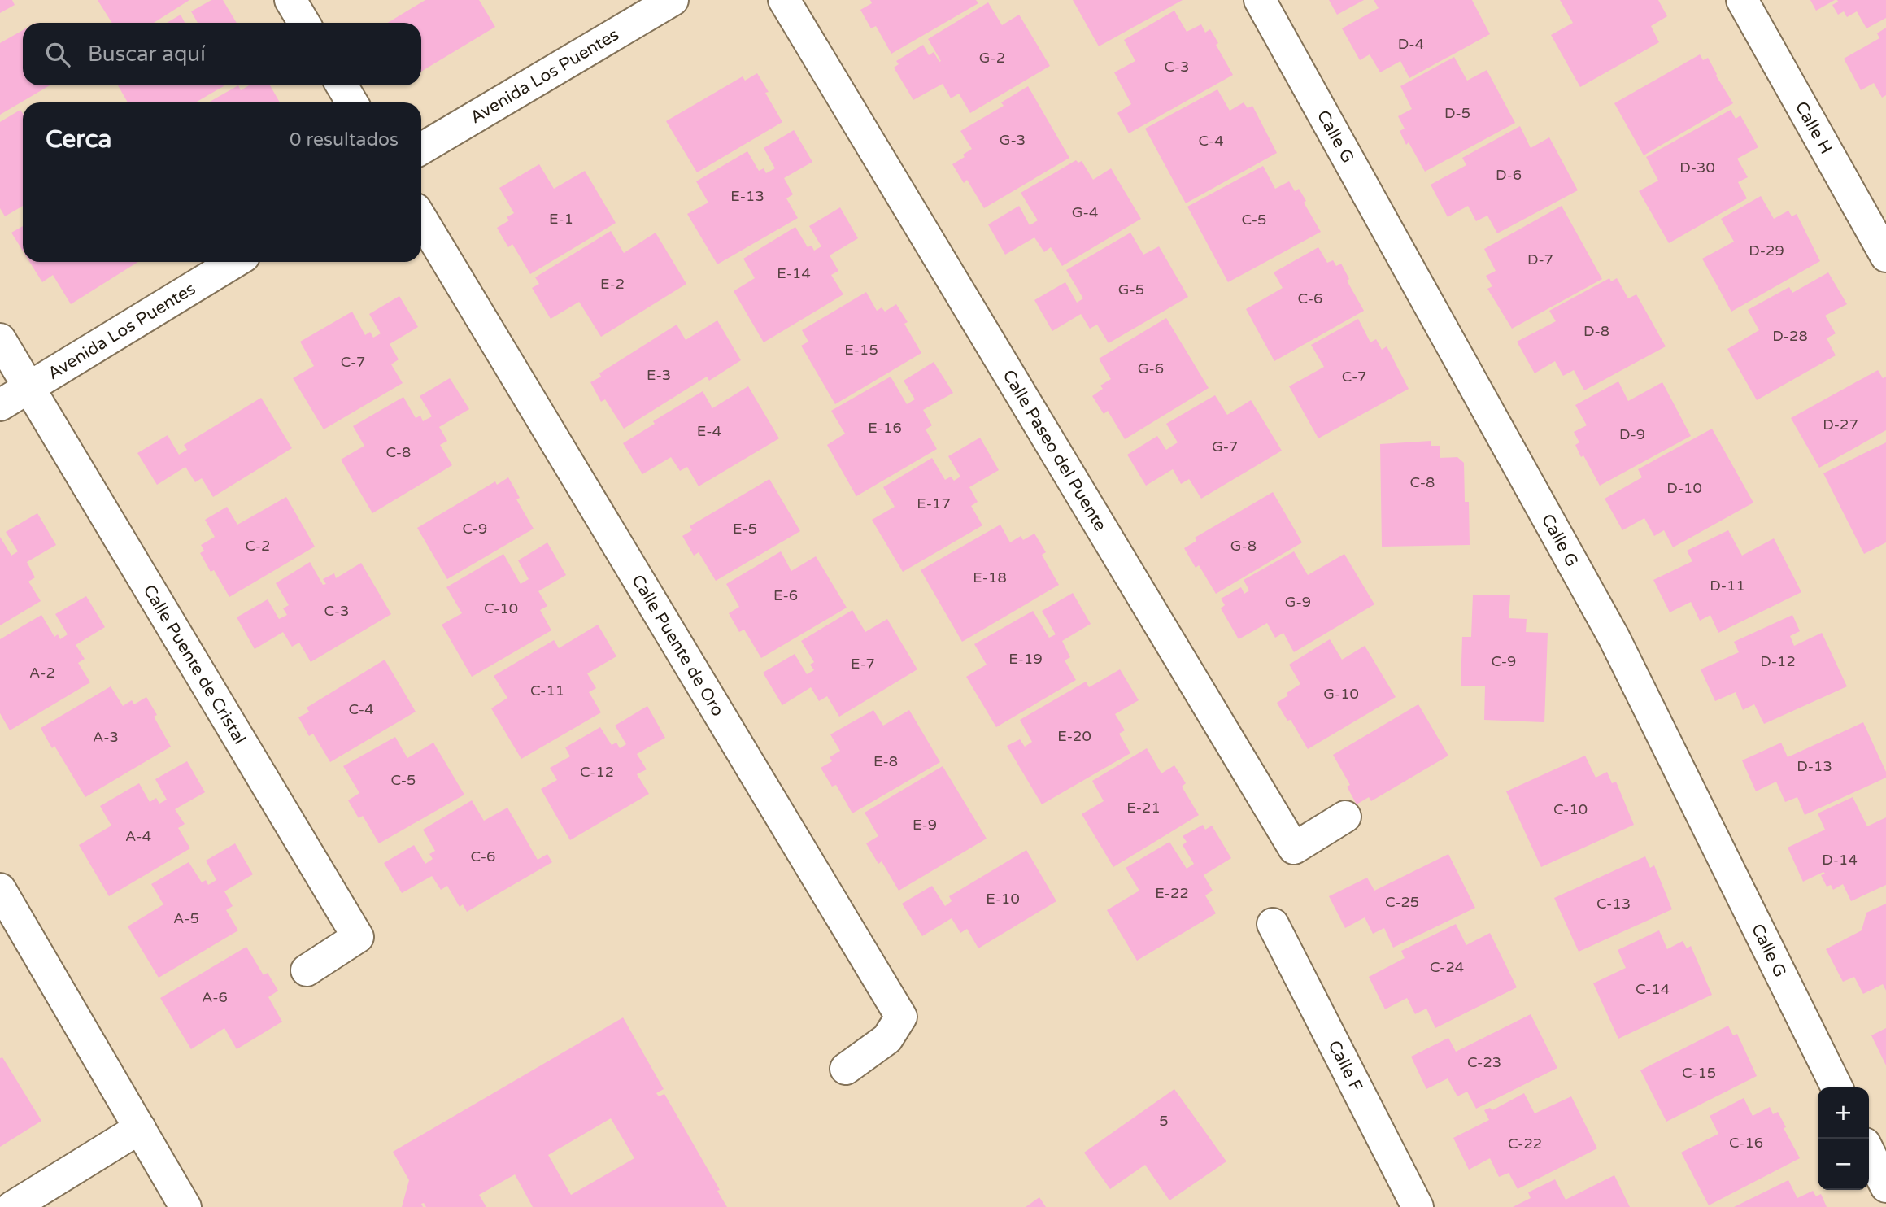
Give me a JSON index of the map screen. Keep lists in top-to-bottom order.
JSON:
{
  "streets": {
    "street": [
      "Avenida Los Puentes",
      "Calle H",
      "Calle G",
      "Calle Paseo del Puente",
      "Calle Puente de Oro",
      "Calle Puente de Cristal",
      "Calle F"
    ]
  },
  "crossings": [
    ["Avenida Los Puentes", "Calle Puente de Cristal"]
  ],
  "house_numbers": [
    "D-4",
    "G-2",
    "C-3",
    "D-5",
    "G-3",
    "C-4",
    "D-30",
    "D-6",
    "E-13",
    "G-4",
    "E-1",
    "C-5",
    "D-29",
    "D-7",
    "E-14",
    "E-2",
    "G-5",
    "C-6",
    "D-8",
    "D-28",
    "E-15",
    "C-7",
    "G-6",
    "E-3",
    "C-7",
    "D-27",
    "E-16",
    "E-4",
    "D-9",
    "G-7",
    "C-8",
    "C-8",
    "D-10",
    "E-17",
    "C-9",
    "E-5",
    "C-2",
    "G-8",
    "E-18",
    "D-11",
    "E-6",
    "G-9",
    "C-10",
    "C-3",
    "E-19",
    "C-9",
    "D-12",
    "E-7",
    "A-2",
    "C-11",
    "G-10",
    "C-4",
    "E-20",
    "A-3",
    "E-8",
    "D-13",
    "C-12",
    "C-5",
    "E-21",
    "C-10",
    "E-9",
    "A-4",
    "C-6",
    "D-14",
    "E-22",
    "E-10",
    "C-25",
    "C-13",
    "A-5",
    "C-24",
    "C-14",
    "A-6",
    "C-23",
    "C-15",
    "5",
    "C-16",
    "C-22"
  ],
  "page": {
    "search": "Buscar aquí",
    "heading": ["Cerca", "0 resultados"],
    "map_buttons": ["+", "−"]
  }
}
